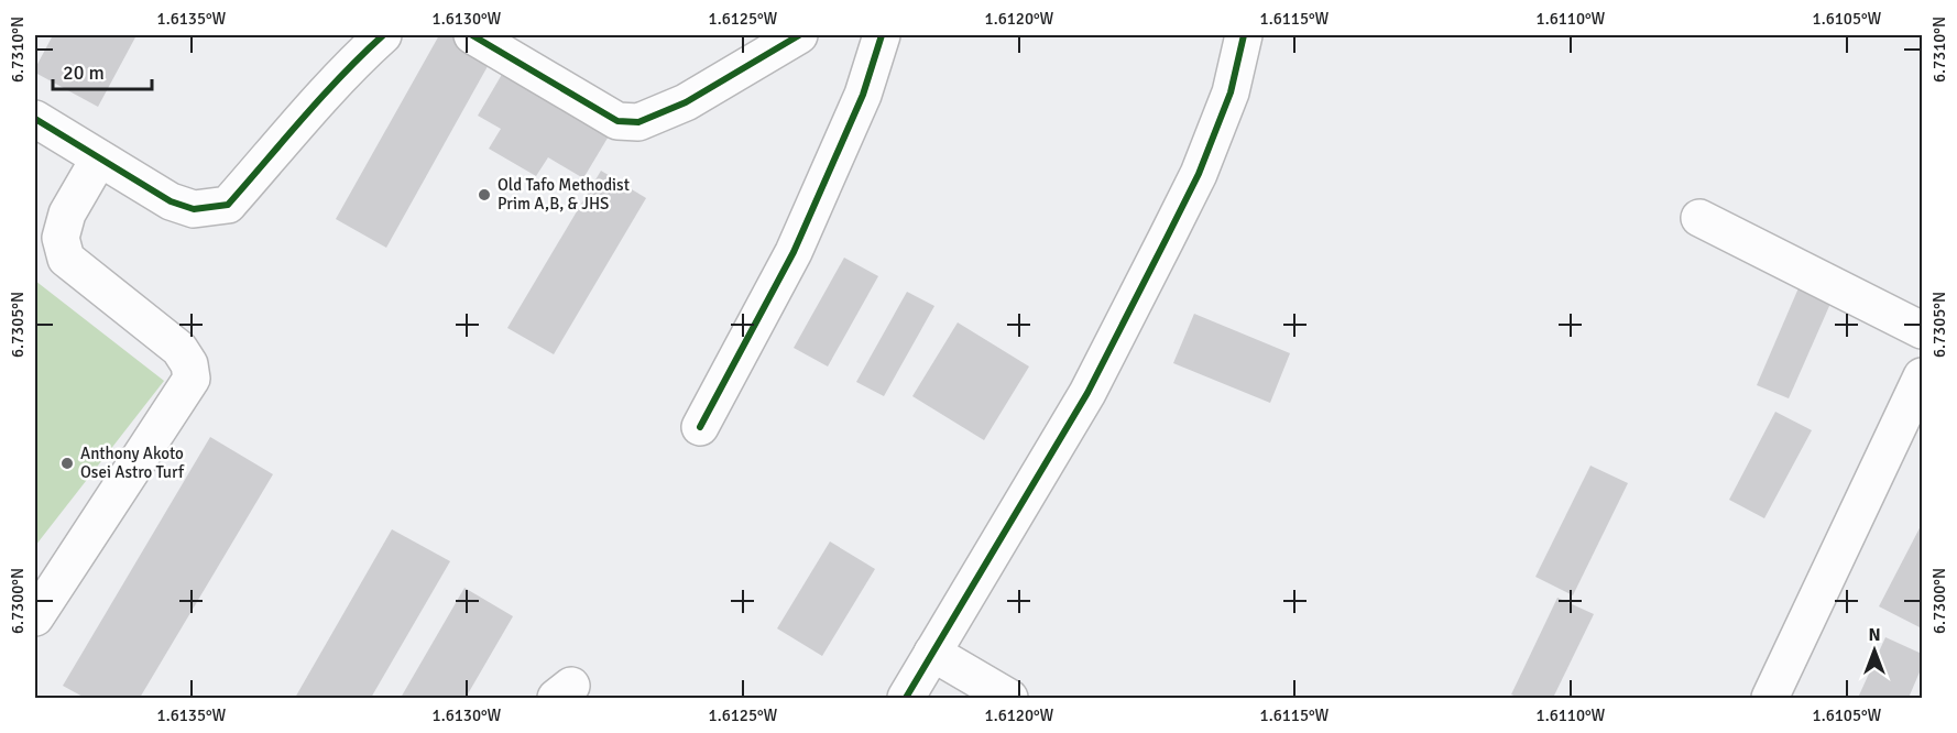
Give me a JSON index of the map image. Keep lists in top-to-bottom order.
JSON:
{
  "places": ["Old Tafo Methodist Prim A,B, & JHS", "Anthony Akoto Osei Astro Turf"],
  "scale_bar": "20 m",
  "north": "top",
  "coordinates": [
    "1.6135°W",
    "1.6130°W",
    "1.6125°W",
    "1.6120°W",
    "1.6115°W",
    "1.6110°W",
    "1.6105°W",
    "6.7310°N",
    "6.7305°N",
    "6.7300°N"
  ]
}
